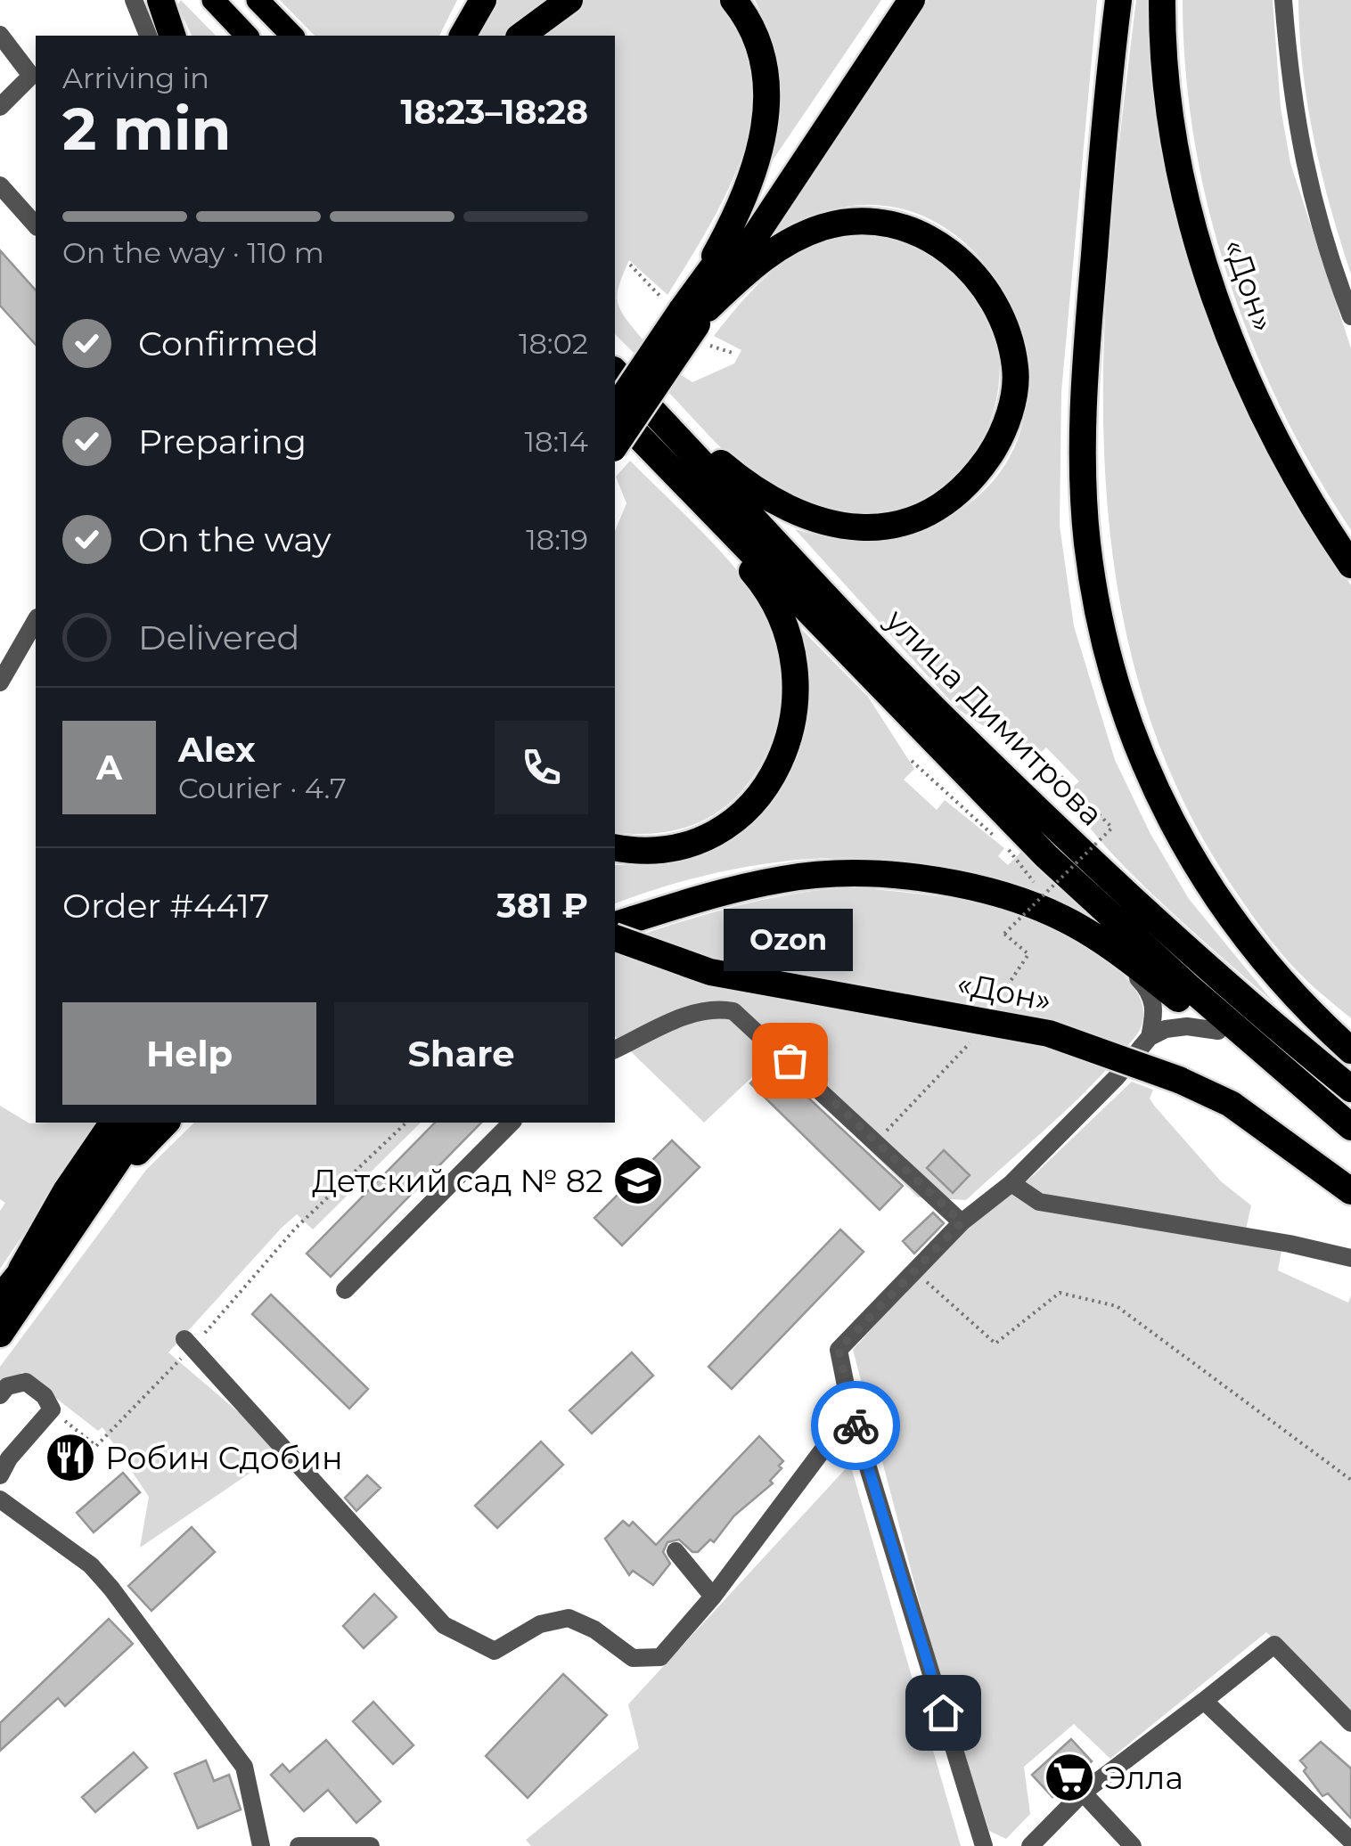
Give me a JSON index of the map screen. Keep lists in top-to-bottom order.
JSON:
{
  "streets": {
    "highway": ["«Дон»", "улица Димитрова"]
  },
  "places": {
    "other": ["Ozon"],
    "school or university": ["Детский сад № 82"],
    "restaurant": ["Робин Сдобин"],
    "supermarket": ["Элла"]
  },
  "page": {
    "heading": ["2 min", "Arriving in", "18:23–18:28"],
    "panel": [
      "Alex",
      "Courier · 4.7",
      "Order #4417",
      "381 ₽"
    ],
    "bar": "On the way · 110 m",
    "list": [
      ["Confirmed", "18:02"],
      ["Preparing", "18:14"],
      ["On the way", "18:19"],
      "Delivered"
    ],
    "round": "A",
    "bubble": "Ozon",
    "buttons": ["Help", "Share"]
  }
}
